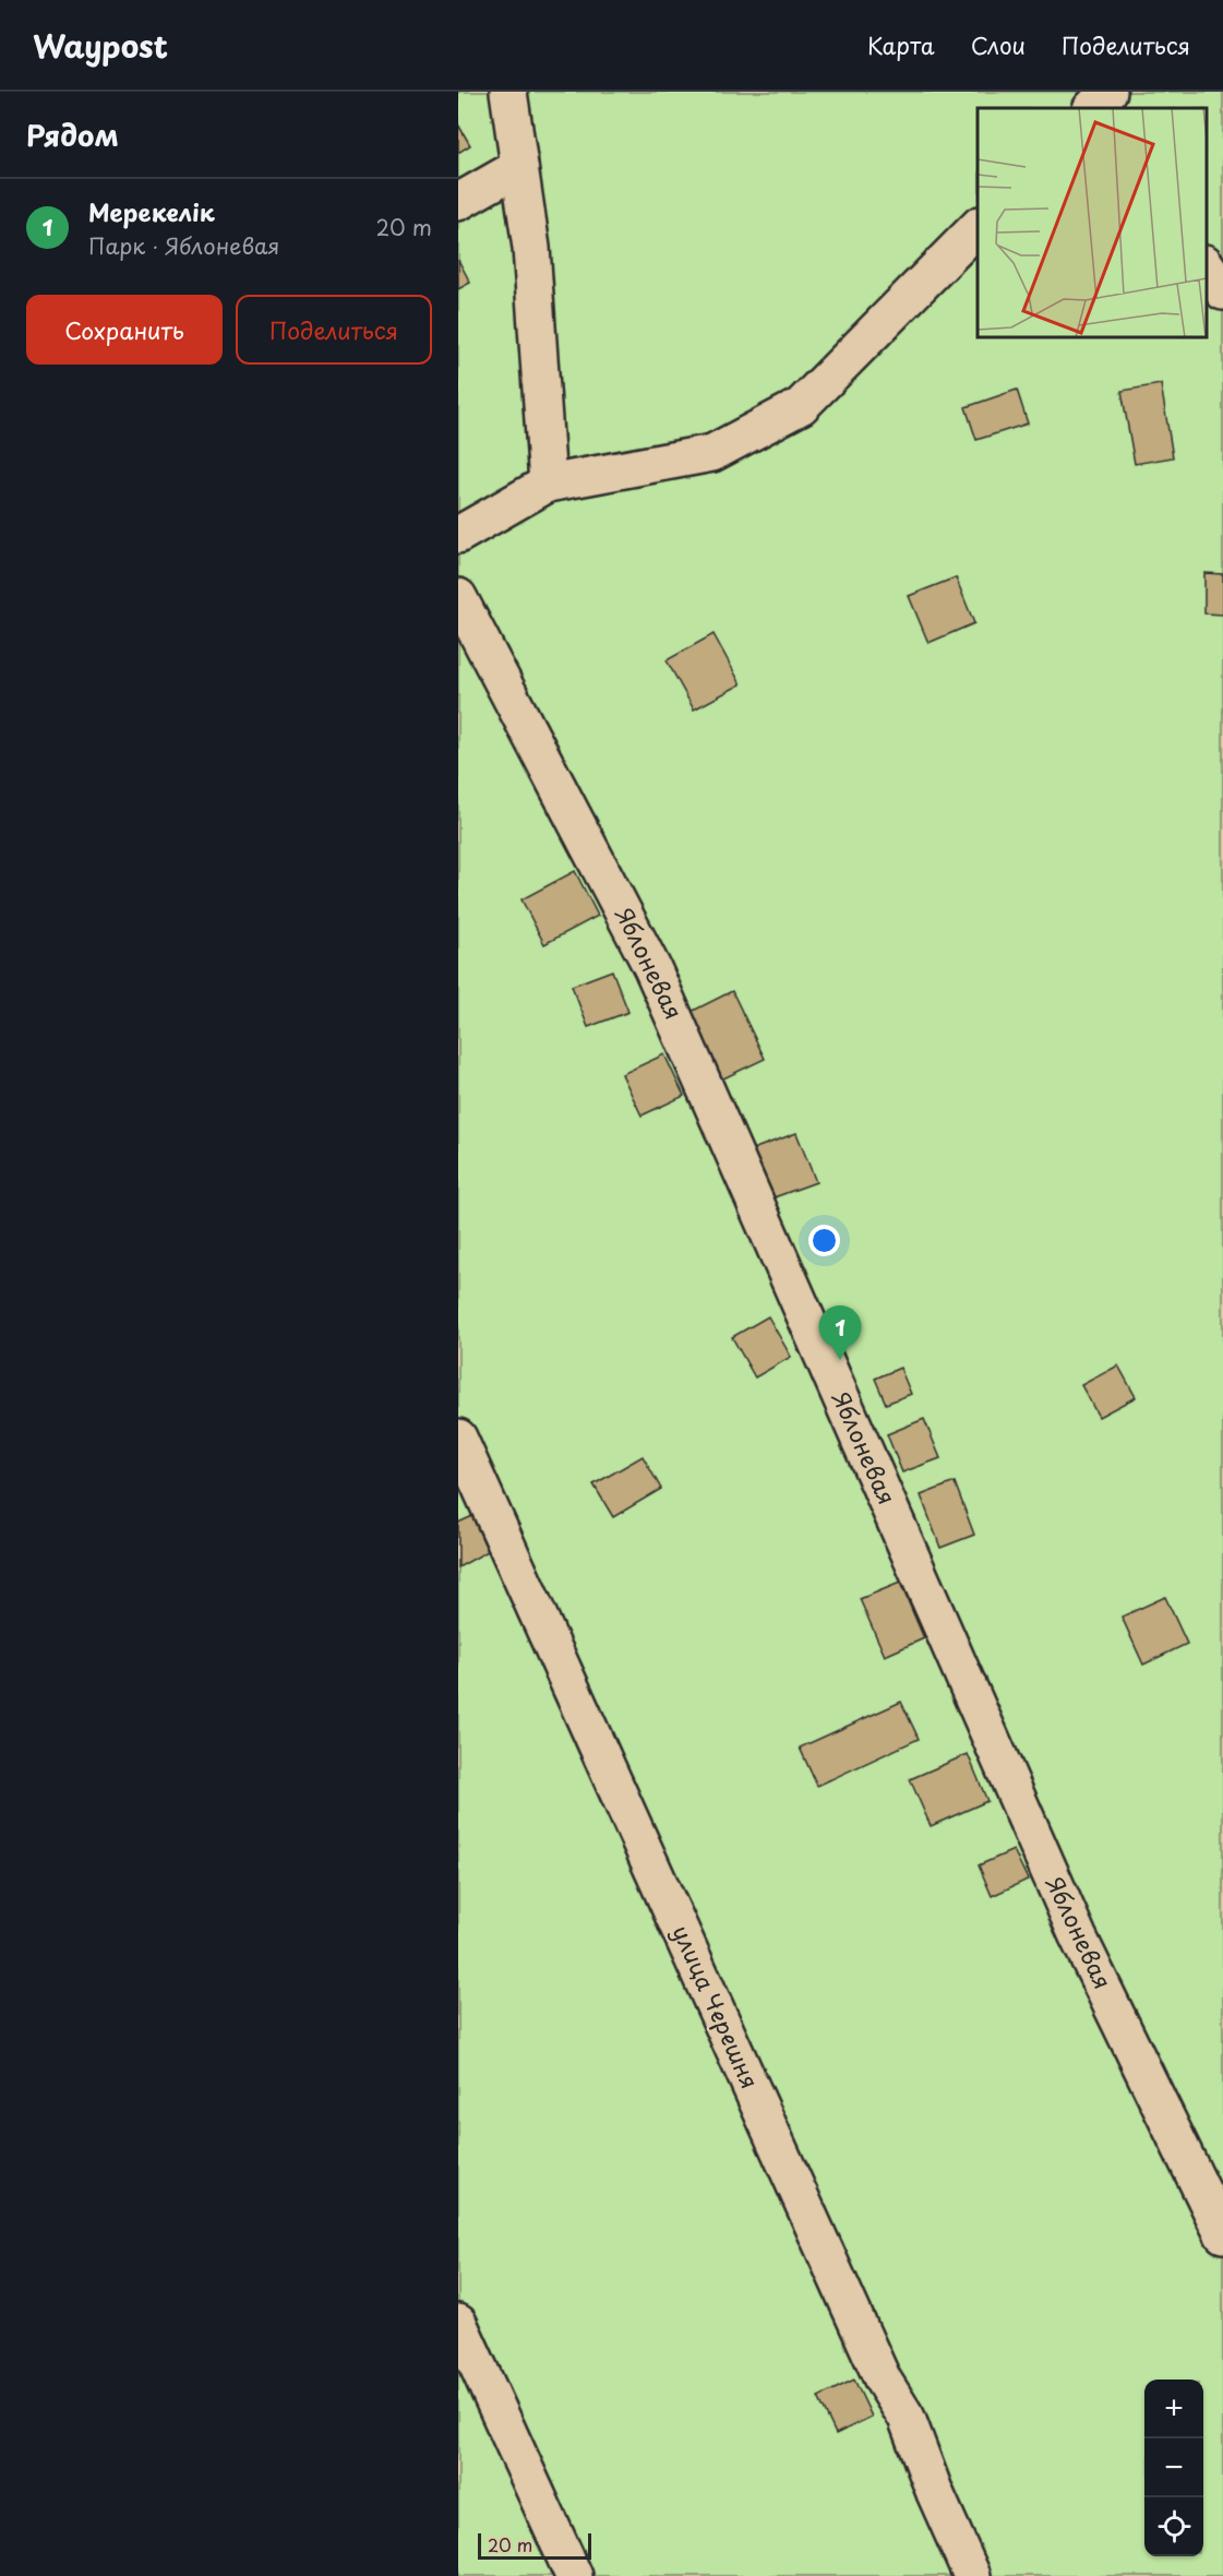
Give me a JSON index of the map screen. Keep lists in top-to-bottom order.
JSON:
{
  "streets": {
    "street": ["Яблоневая", "улица Черешня"]
  },
  "scale_bar": "20 m",
  "page": {
    "header": "Waypost",
    "nav": ["Карта", "Слои", "Поделиться"],
    "heading": "Рядом",
    "list": [
      {
        "mark": "1",
        "name": "Мерекелік",
        "note": "Парк · Яблоневая",
        "value": "20 m"
      }
    ],
    "buttons": ["Сохранить", "Поделиться"],
    "pins": "1",
    "map_buttons": ["+", "−"],
    "scale": "20 m"
  }
}
